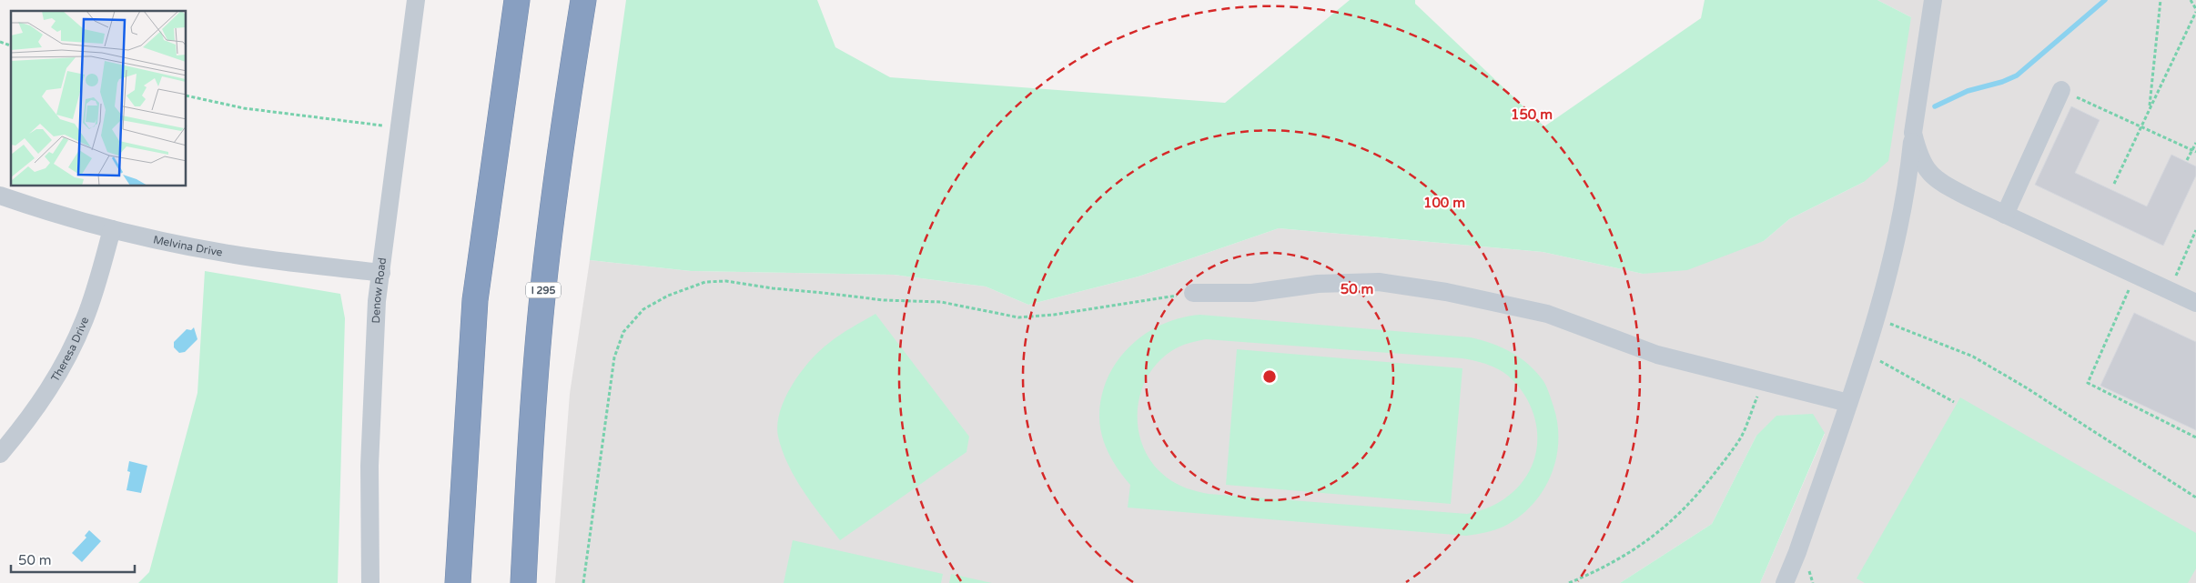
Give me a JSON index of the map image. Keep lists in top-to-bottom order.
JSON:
{
  "streets": {
    "highway": ["I 295"],
    "street": ["Melvina Drive", "Denow Road", "Theresa Drive"]
  },
  "crossings": [
    ["Melvina Drive", "Denow Road"],
    ["Melvina Drive", "Theresa Drive"]
  ],
  "scale_bar": "50 m",
  "rings": ["150 m", "100 m", "50 m"]
}
